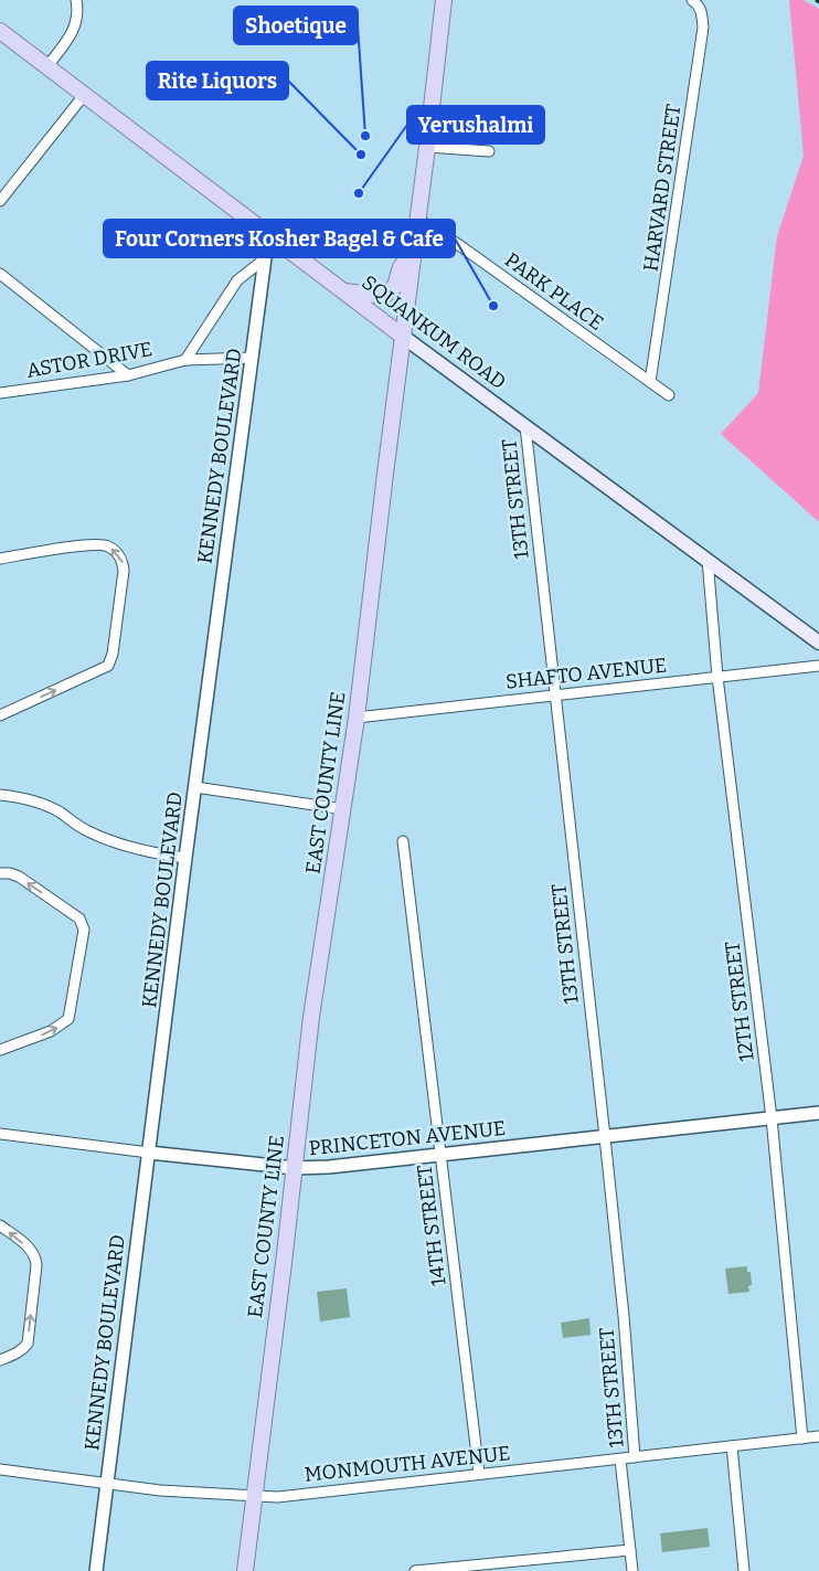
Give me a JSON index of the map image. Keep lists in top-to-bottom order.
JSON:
{
  "streets": {
    "main road": ["SQUANKUM ROAD", "EAST COUNTY LINE"],
    "street": [
      "HARVARD STREET",
      "PARK PLACE",
      "ASTOR DRIVE",
      "KENNEDY BOULEVARD",
      "13TH STREET",
      "SHAFTO AVENUE",
      "12TH STREET",
      "PRINCETON AVENUE",
      "14TH STREET",
      "MONMOUTH AVENUE"
    ]
  },
  "crossings": [
    ["HARVARD STREET", "PARK PLACE"],
    ["PARK PLACE", "EAST COUNTY LINE"],
    ["SQUANKUM ROAD", "KENNEDY BOULEVARD"],
    ["SQUANKUM ROAD", "13TH STREET"],
    ["SQUANKUM ROAD", "EAST COUNTY LINE"],
    ["SQUANKUM ROAD", "12TH STREET"],
    ["ASTOR DRIVE", "KENNEDY BOULEVARD"],
    ["KENNEDY BOULEVARD", "PRINCETON AVENUE"],
    ["KENNEDY BOULEVARD", "MONMOUTH AVENUE"],
    ["13TH STREET", "SHAFTO AVENUE"],
    ["13TH STREET", "PRINCETON AVENUE"],
    ["13TH STREET", "MONMOUTH AVENUE"],
    ["SHAFTO AVENUE", "EAST COUNTY LINE"],
    ["SHAFTO AVENUE", "12TH STREET"],
    ["EAST COUNTY LINE", "PRINCETON AVENUE"],
    ["EAST COUNTY LINE", "MONMOUTH AVENUE"],
    ["12TH STREET", "PRINCETON AVENUE"],
    ["12TH STREET", "MONMOUTH AVENUE"],
    ["PRINCETON AVENUE", "14TH STREET"],
    ["14TH STREET", "MONMOUTH AVENUE"]
  ],
  "places": [
    "Shoetique",
    "Rite Liquors",
    "Yerushalmi",
    "Four Corners Kosher Bagel & Cafe"
  ]
}
